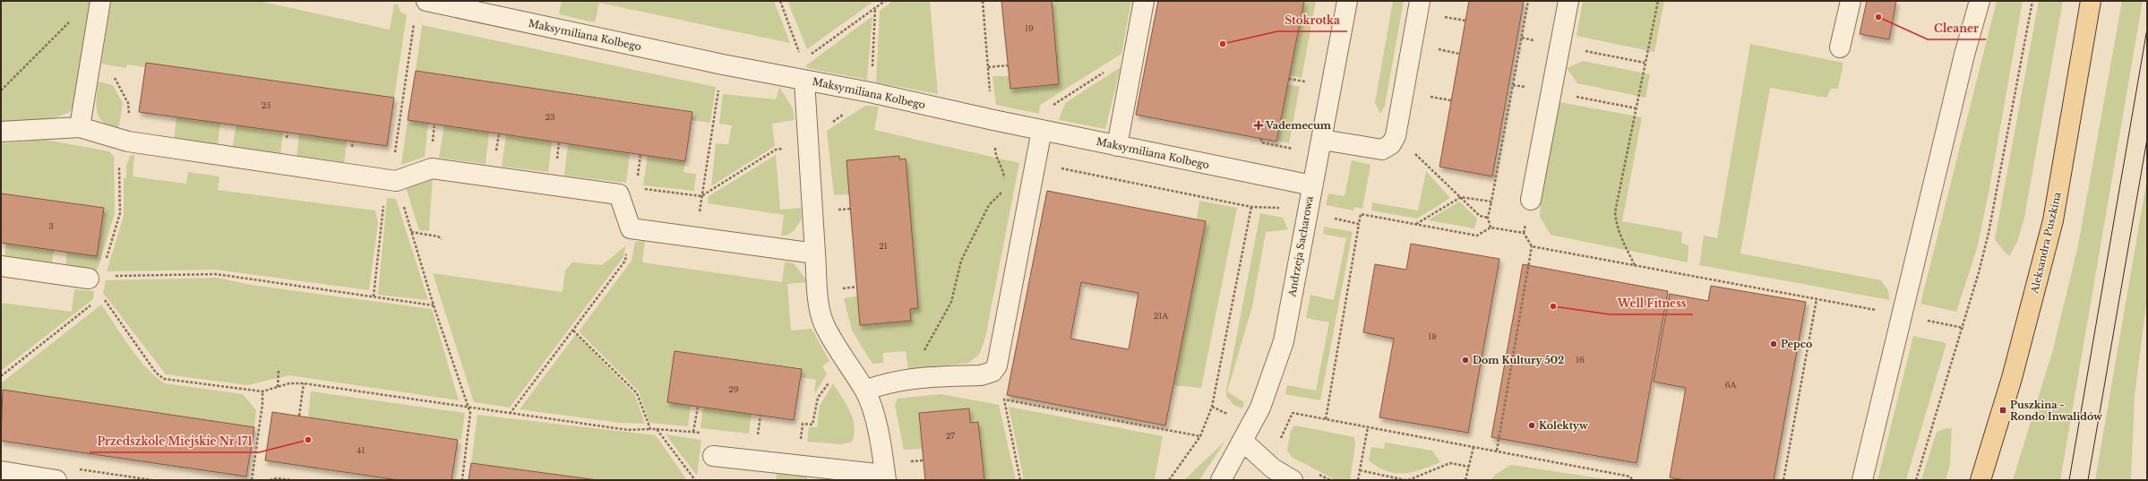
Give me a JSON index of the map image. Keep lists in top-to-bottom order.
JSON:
{
  "streets": {
    "main road": ["Aleksandra Puszkina"],
    "street": ["Maksymiliana Kolbego", "Andrzeja Sacharowa"]
  },
  "crossings": [
    ["Maksymiliana Kolbego", "Andrzeja Sacharowa"]
  ],
  "places": {
    "other": [
      "Cleaner",
      "Stokrotka",
      "Well Fitness",
      "Pepco",
      "Dom Kultury 502",
      "Kolektyw",
      "Przedszkole Miejskie Nr 171"
    ],
    "health": ["Vademecum"],
    "transit": ["Puszkina - Rondo Inwalidów"]
  },
  "house_numbers": [
    "19",
    "25",
    "23",
    "3",
    "21",
    "21A",
    "18",
    "16",
    "6A",
    "29",
    "27",
    "41"
  ]
}
